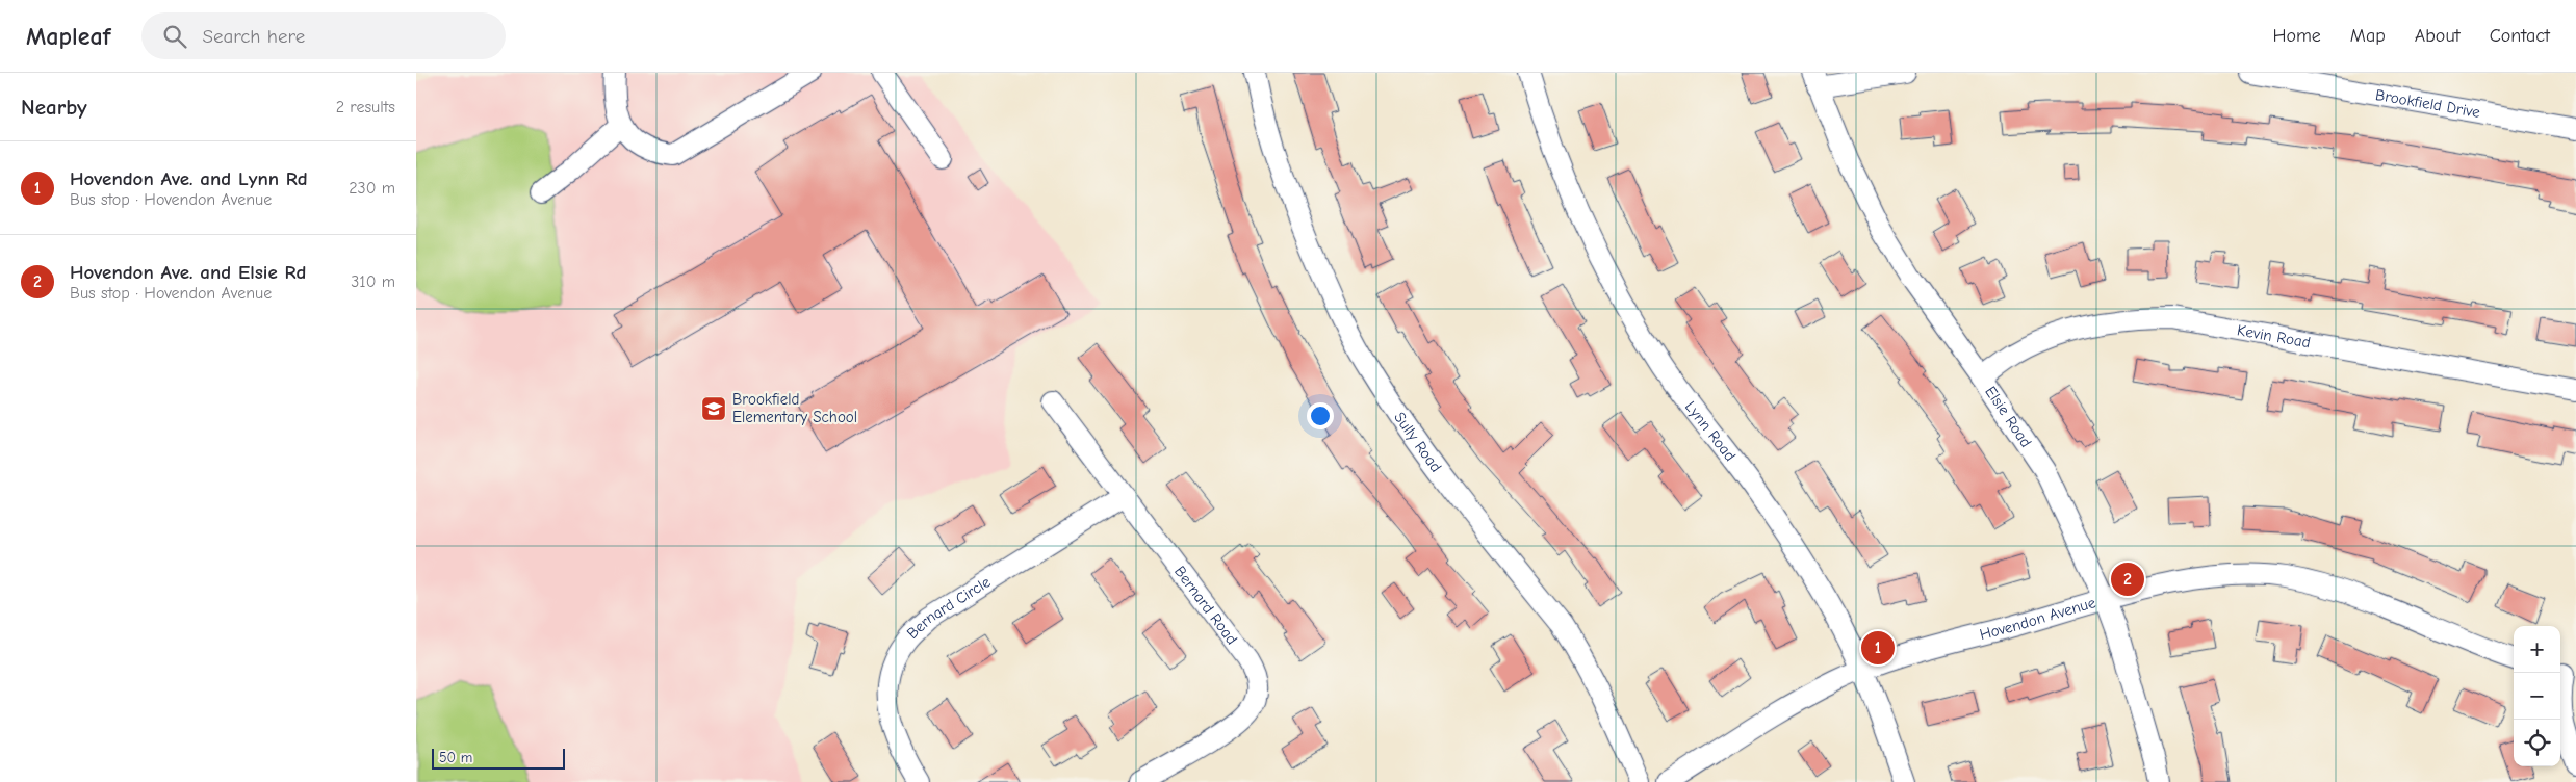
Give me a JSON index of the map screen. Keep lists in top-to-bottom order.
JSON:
{
  "streets": {
    "street": [
      "Brookfield Drive",
      "Kevin Road",
      "Elsie Road",
      "Lynn Road",
      "Sully Road",
      "Bernard Road",
      "Bernard Circle",
      "Hovendon Avenue"
    ]
  },
  "crossings": [
    ["Kevin Road", "Elsie Road"],
    ["Elsie Road", "Hovendon Avenue"],
    ["Lynn Road", "Hovendon Avenue"],
    ["Bernard Road", "Bernard Circle"]
  ],
  "places": {
    "school or university": ["Brookfield Elementary School"]
  },
  "scale_bar": "50 m",
  "page": {
    "header": "Mapleaf",
    "search": "Search here",
    "nav": [
      "Home",
      "Map",
      "About",
      "Contact"
    ],
    "heading": ["Nearby", "2 results"],
    "list": [
      {
        "mark": "1",
        "name": "Hovendon Ave. and Lynn Rd",
        "note": "Bus stop · Hovendon Avenue",
        "value": "230 m"
      },
      {
        "mark": "2",
        "name": "Hovendon Ave. and Elsie Rd",
        "note": "Bus stop · Hovendon Avenue",
        "value": "310 m"
      }
    ],
    "pins": ["2", "1"],
    "map_buttons": ["+", "−"],
    "scale": "50 m"
  }
}
